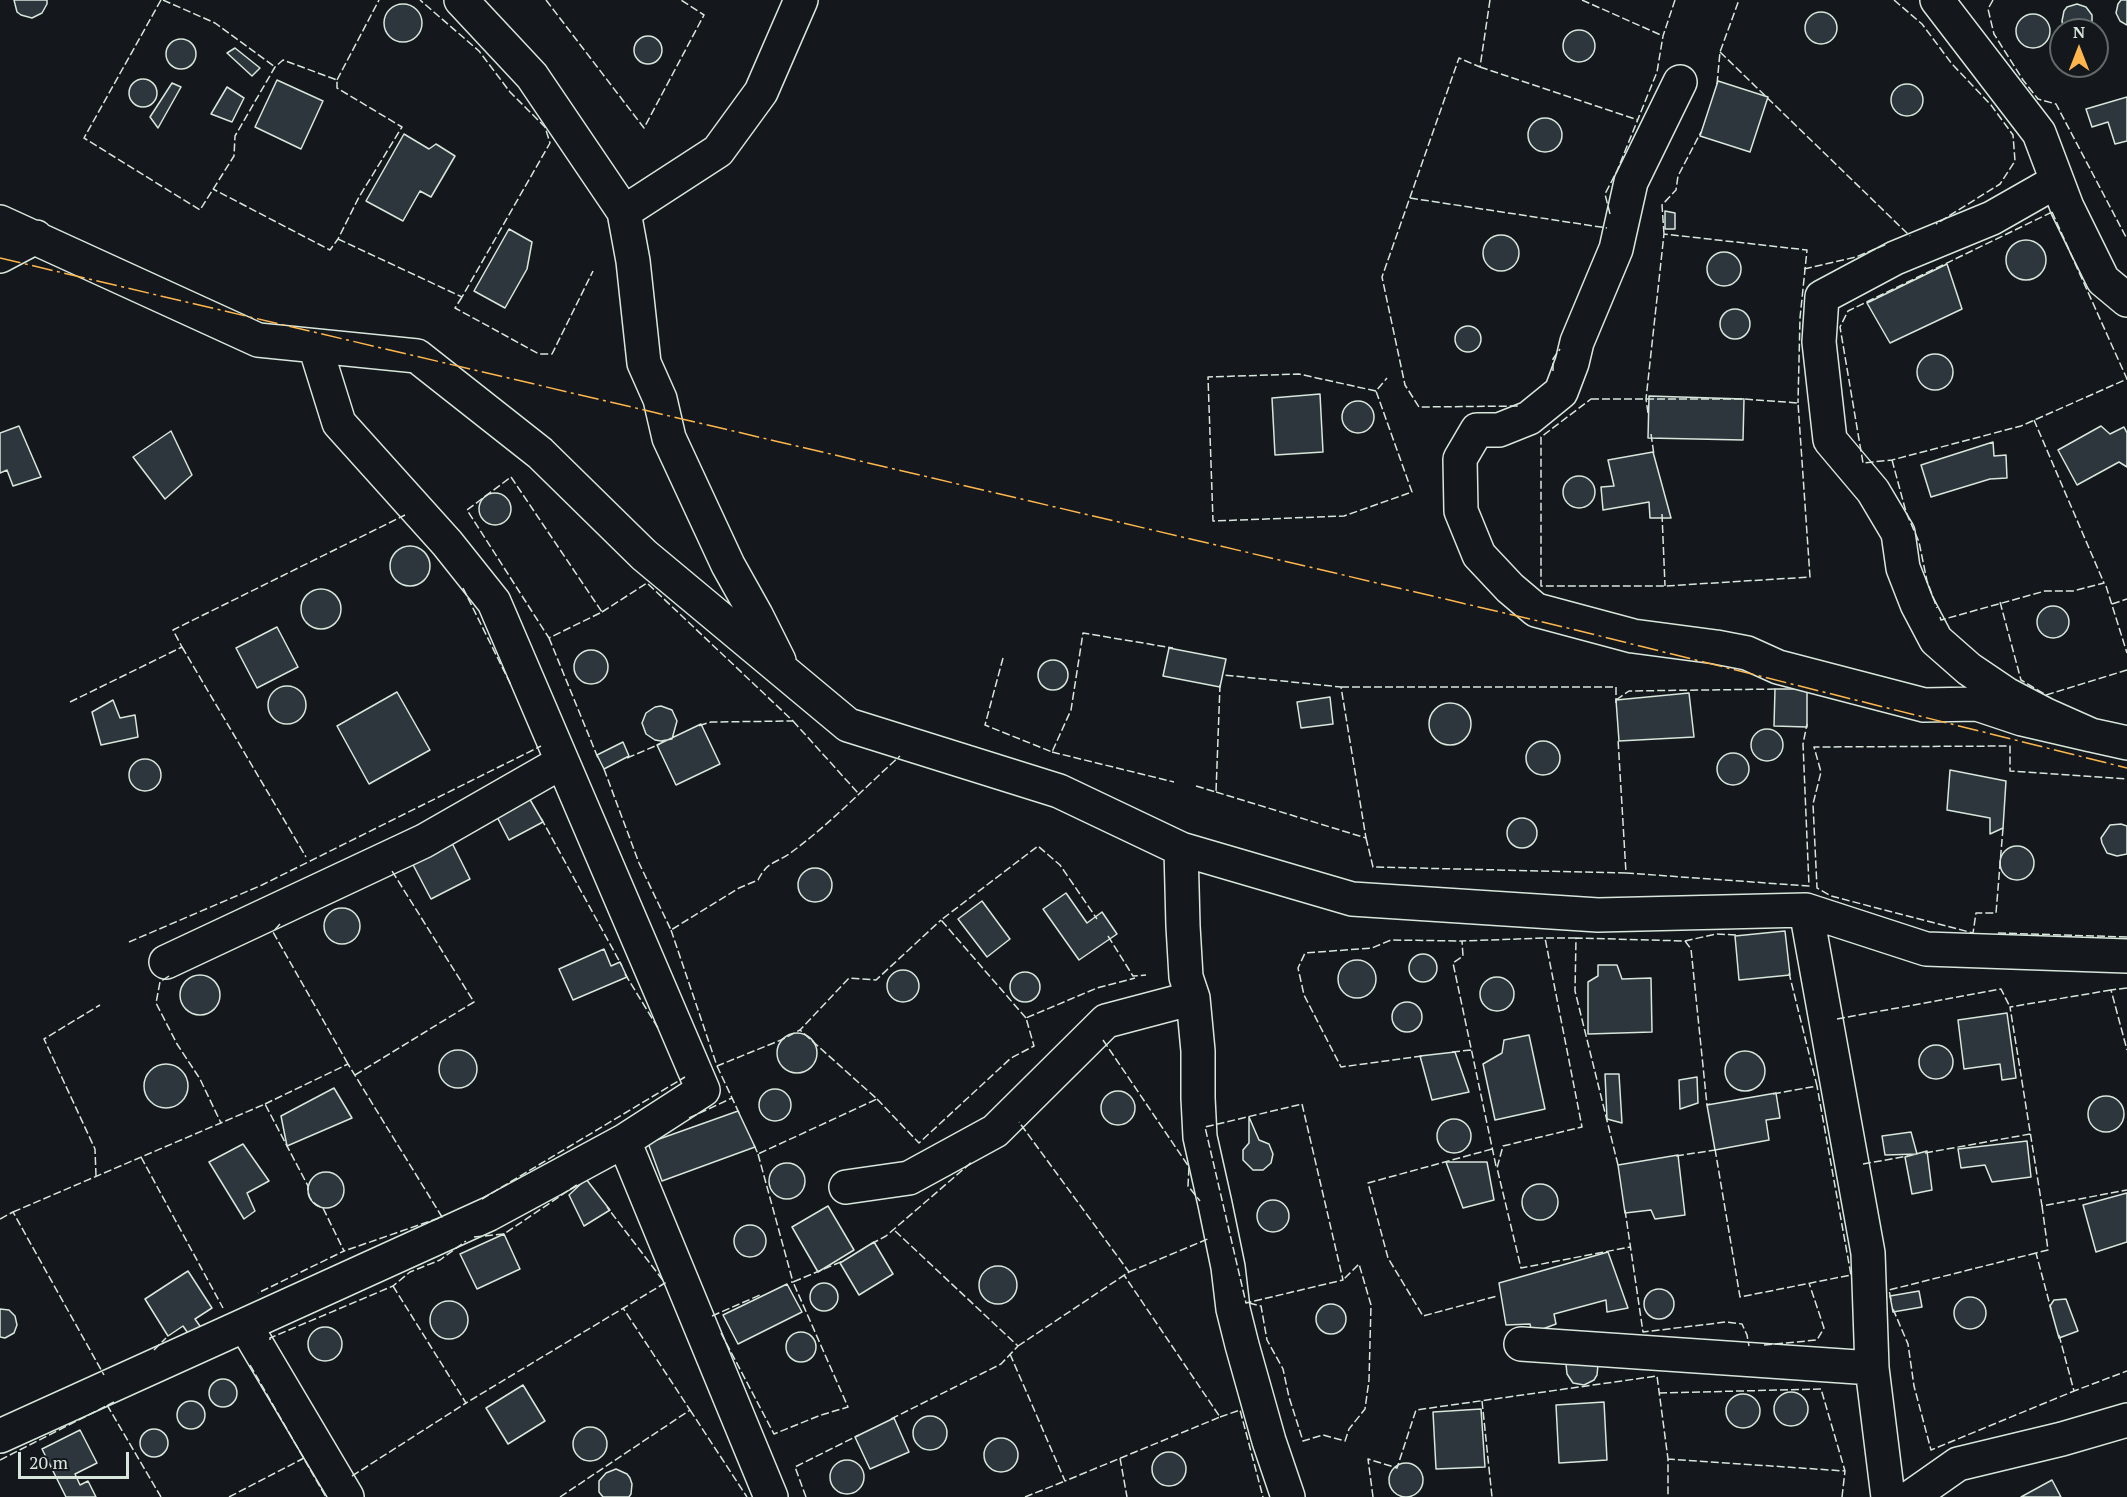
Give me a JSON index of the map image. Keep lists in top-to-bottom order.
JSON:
{
  "scale_bar": "20 m",
  "north": "top"
}
